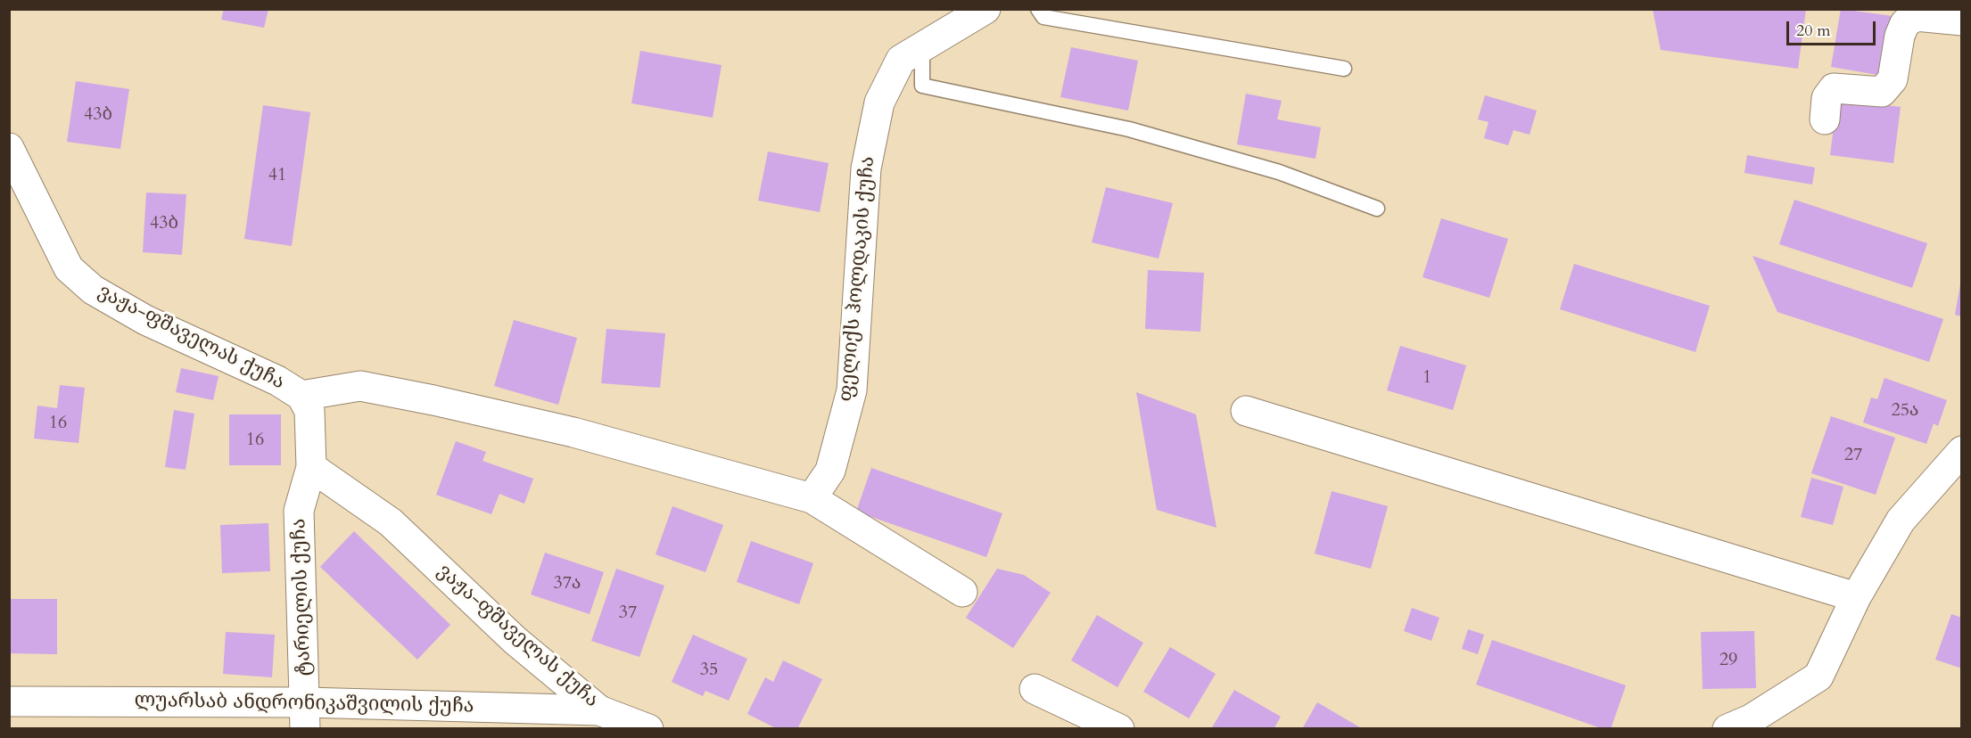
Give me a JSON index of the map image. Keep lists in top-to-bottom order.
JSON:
{
  "streets": {
    "street": [
      "ფელიქს ჰოლდაკის ქუჩა",
      "ვაჟა-ფშაველას ქუჩა",
      "ტარიელის ქუჩა",
      "ლუარსაბ ანდრონიკაშვილის ქუჩა"
    ]
  },
  "crossings": [
    ["ვაჟა-ფშაველას ქუჩა", "ტარიელის ქუჩა"],
    ["ვაჟა-ფშაველას ქუჩა", "ლუარსაბ ანდრონიკაშვილის ქუჩა"],
    ["ტარიელის ქუჩა", "ლუარსაბ ანდრონიკაშვილის ქუჩა"]
  ],
  "house_numbers": [
    "43ბ",
    "41",
    "43ბ",
    "1",
    "25ა",
    "16",
    "16",
    "27",
    "37ა",
    "37",
    "29",
    "35"
  ],
  "scale_bar": "20 m"
}
